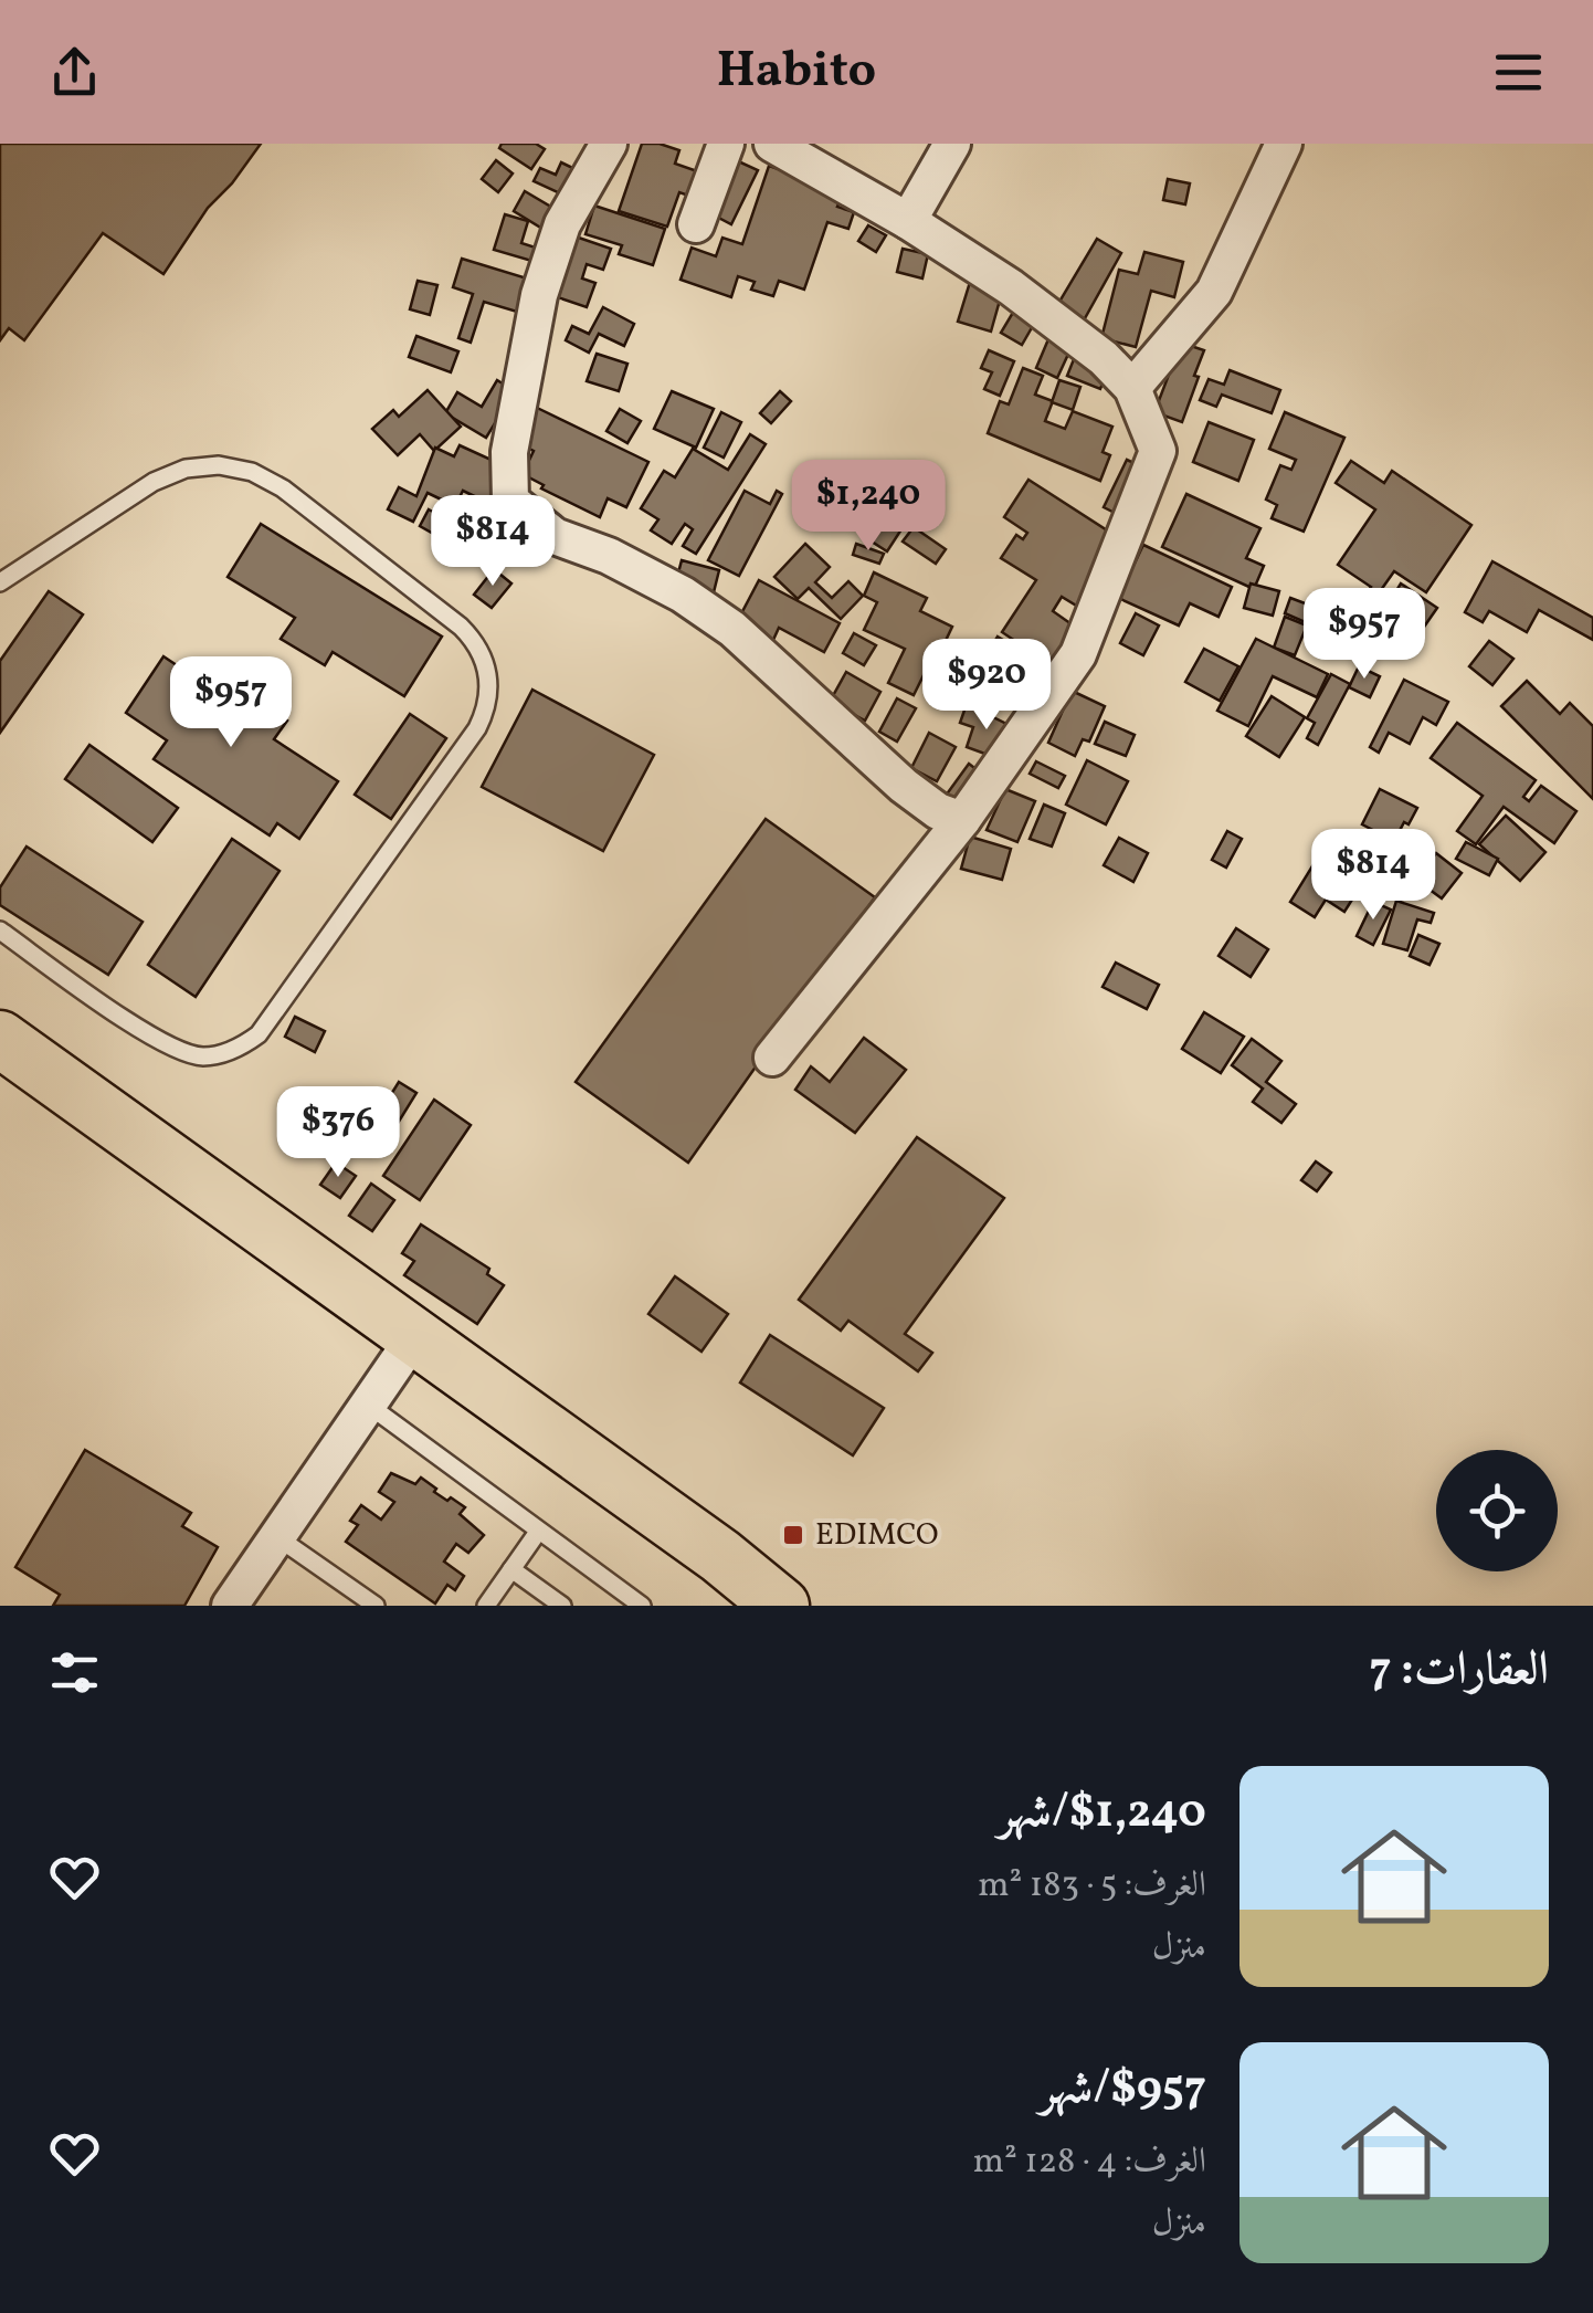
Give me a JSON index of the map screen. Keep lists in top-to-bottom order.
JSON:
{
  "places": {
    "transit": ["EDIMCO"]
  },
  "page": {
    "header": "Habito",
    "price": [
      "$1,240",
      "$814",
      "$957",
      "$920",
      "$957",
      "$814",
      "$376"
    ],
    "heading": "العقارات: 7",
    "list": [
      {
        "name": "$1,240/شهر",
        "note": "الغرف: 5 · 183 m² · منزل"
      },
      {
        "name": "$957/شهر",
        "note": "الغرف: 4 · 128 m² · منزل"
      }
    ]
  }
}
